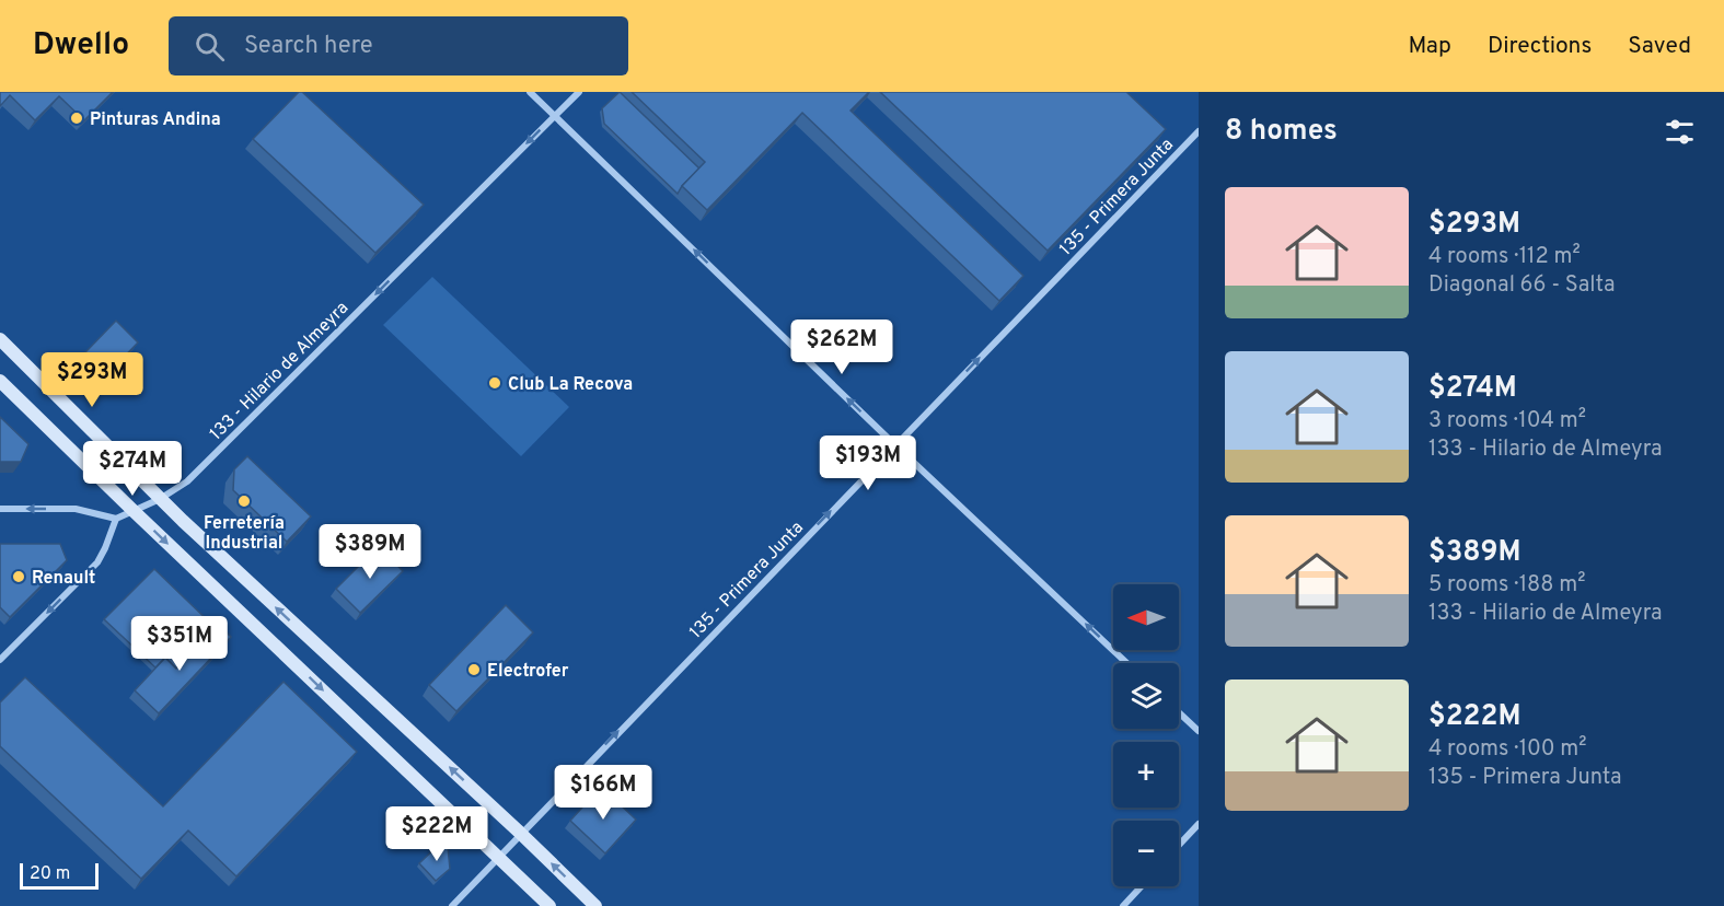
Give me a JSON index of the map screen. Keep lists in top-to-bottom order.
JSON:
{
  "streets": {
    "street": ["135 - Primera Junta", "133 - Hilario de Almeyra"]
  },
  "one_way": ["135 - Primera Junta", "133 - Hilario de Almeyra"],
  "places": [
    "Pinturas Andina",
    "Club La Recova",
    "Ferretería Industrial",
    "Renault",
    "Electrofer"
  ],
  "scale_bar": "20 m",
  "north": "left",
  "page": {
    "header": "Dwello",
    "search": "Search here",
    "nav": ["Map", "Directions", "Saved"],
    "heading": "8 homes",
    "list": [
      {
        "name": "$293M",
        "note": "4 rooms · 112 m² · Diagonal 66 - Salta"
      },
      {
        "name": "$274M",
        "note": "3 rooms · 104 m² · 133 - Hilario de Almeyra"
      },
      {
        "name": "$389M",
        "note": "5 rooms · 188 m² · 133 - Hilario de Almeyra"
      },
      {
        "name": "$222M",
        "note": "4 rooms · 100 m² · 135 - Primera Junta"
      }
    ],
    "price": [
      "$262M",
      "$293M",
      "$193M",
      "$274M",
      "$389M",
      "$351M",
      "$166M",
      "$222M"
    ],
    "map_buttons": ["+", "−"],
    "scale": "20 m"
  }
}
